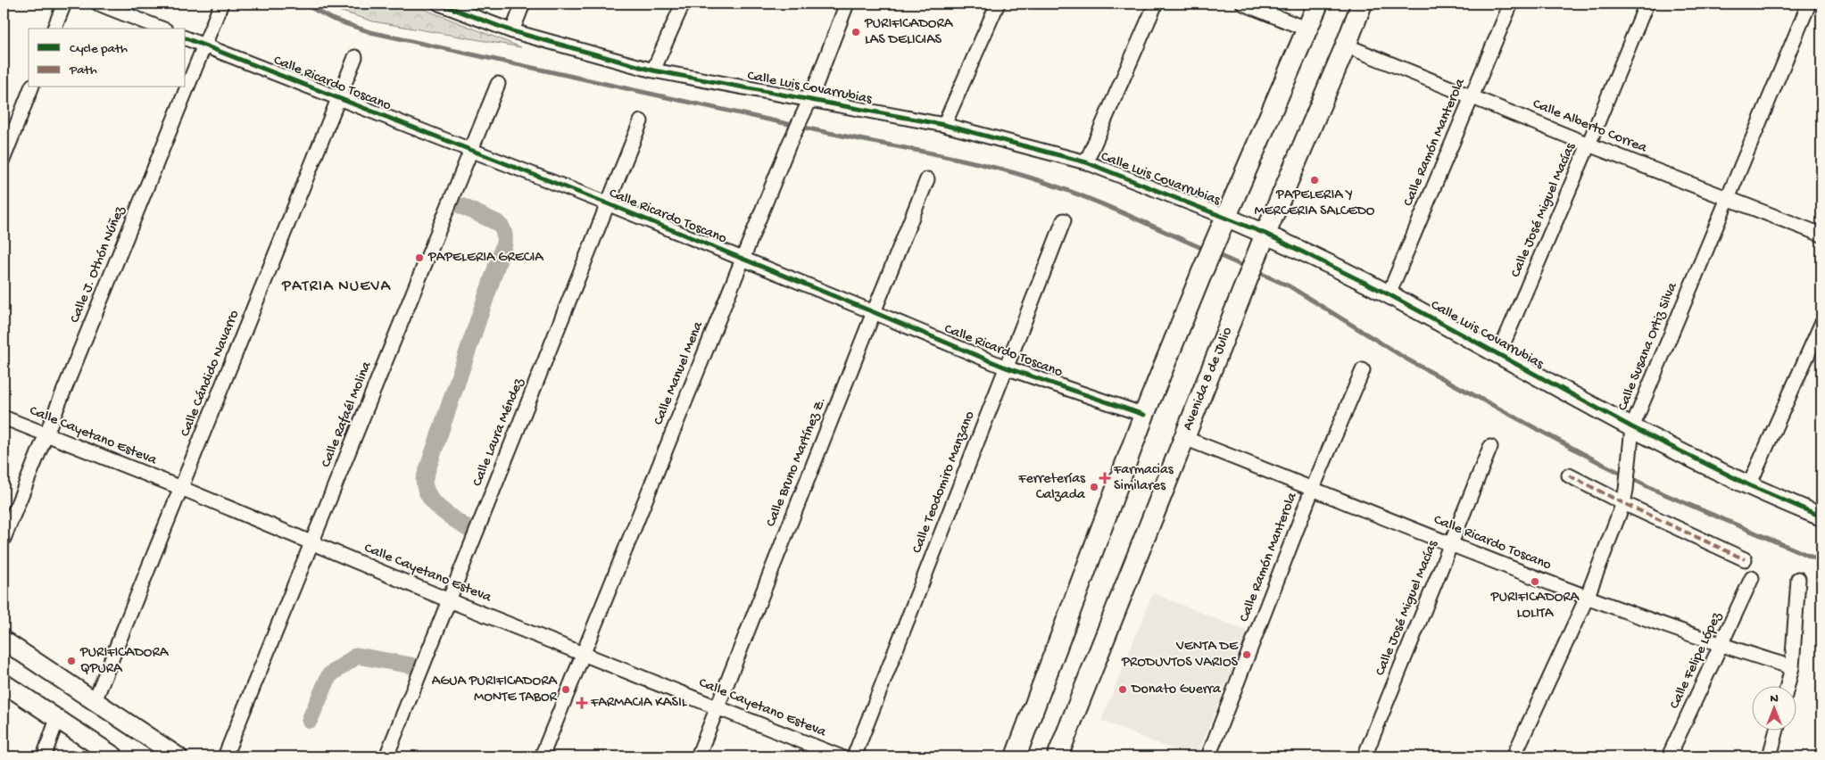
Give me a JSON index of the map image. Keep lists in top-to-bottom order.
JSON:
{
  "streets": {
    "main road": ["Avenida 8 de Julio"],
    "street": [
      "Calle Ricardo Toscano",
      "Calle Luis Covarrubias",
      "Calle Alberto Correa",
      "Calle Ramón Manterola",
      "Calle José Miguel Macías",
      "Calle J. Othón Núñez",
      "Calle Susana Ortiz Silva",
      "Calle Cándido Navarro",
      "Calle Manuel Mena",
      "Calle Rafaél Molina",
      "Calle Laura Méndez",
      "Calle Cayetano Esteva",
      "Calle Bruno Martínez Z.",
      "Calle Teodomiro Manzano",
      "Calle Felipe López"
    ]
  },
  "crossings": [
    ["Calle Ricardo Toscano", "Calle Ramón Manterola"],
    ["Calle Ricardo Toscano", "Calle José Miguel Macías"],
    ["Calle Ricardo Toscano", "Calle J. Othón Núñez"],
    ["Calle Ricardo Toscano", "Calle Susana Ortiz Silva"],
    ["Calle Ricardo Toscano", "Calle Cándido Navarro"],
    ["Calle Ricardo Toscano", "Calle Manuel Mena"],
    ["Calle Ricardo Toscano", "Avenida 8 de Julio"],
    ["Calle Ricardo Toscano", "Calle Rafaél Molina"],
    ["Calle Ricardo Toscano", "Calle Laura Méndez"],
    ["Calle Ricardo Toscano", "Calle Bruno Martínez Z."],
    ["Calle Ricardo Toscano", "Calle Teodomiro Manzano"],
    ["Calle Ricardo Toscano", "Calle Felipe López"],
    ["Calle Luis Covarrubias", "Calle Ramón Manterola"],
    ["Calle Luis Covarrubias", "Calle José Miguel Macías"],
    ["Calle Luis Covarrubias", "Calle Susana Ortiz Silva"],
    ["Calle Luis Covarrubias", "Calle Manuel Mena"],
    ["Calle Luis Covarrubias", "Avenida 8 de Julio"],
    ["Calle Alberto Correa", "Calle Ramón Manterola"],
    ["Calle Alberto Correa", "Calle José Miguel Macías"],
    ["Calle Alberto Correa", "Calle Susana Ortiz Silva"],
    ["Calle Alberto Correa", "Avenida 8 de Julio"],
    ["Calle J. Othón Núñez", "Calle Cayetano Esteva"],
    ["Calle Cándido Navarro", "Calle Cayetano Esteva"],
    ["Calle Manuel Mena", "Calle Cayetano Esteva"],
    ["Calle Rafaél Molina", "Calle Cayetano Esteva"],
    ["Calle Laura Méndez", "Calle Cayetano Esteva"],
    ["Calle Cayetano Esteva", "Calle Bruno Martínez Z."]
  ],
  "districts": ["PATRIA NUEVA"],
  "places": {
    "other": [
      "PURIFICADORA LAS DELICIAS",
      "PAPELERIA Y MERCERIA SALCEDO",
      "PAPELERIA GRECIA",
      "Ferreterías Calzada",
      "PURIFICADORA LOLITA",
      "VENTA DE PRODUVTOS VARIOS",
      "PURIFICADORA QPURA",
      "AGUA PURIFICADORA MONTE TABOR",
      "Donato Guerra"
    ],
    "health": ["Farmacias Similares", "FARMACIA KASIL"]
  },
  "legend": ["Cycle path", "Path"],
  "north": "top"
}
